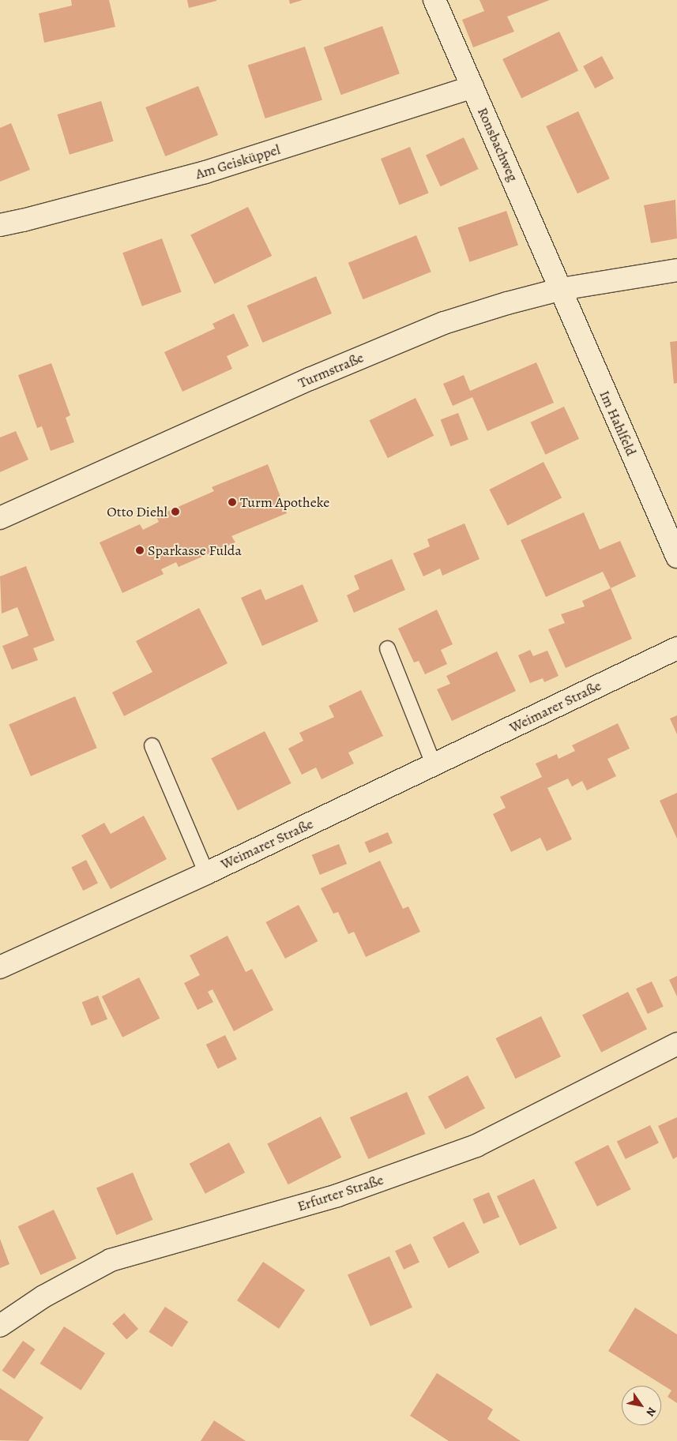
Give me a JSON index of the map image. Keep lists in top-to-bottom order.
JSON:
{
  "streets": {
    "street": [
      "Ronsbachweg",
      "Am Geisküppel",
      "Turmstraße",
      "Im Hahlfeld",
      "Weimarer Straße",
      "Erfurter Straße"
    ]
  },
  "crossings": [
    ["Ronsbachweg", "Am Geisküppel"],
    ["Ronsbachweg", "Turmstraße"],
    ["Ronsbachweg", "Im Hahlfeld"],
    ["Turmstraße", "Im Hahlfeld"]
  ],
  "places": ["Turm Apotheke", "Otto Diehl", "Sparkasse Fulda"],
  "north": "bottom right"
}
